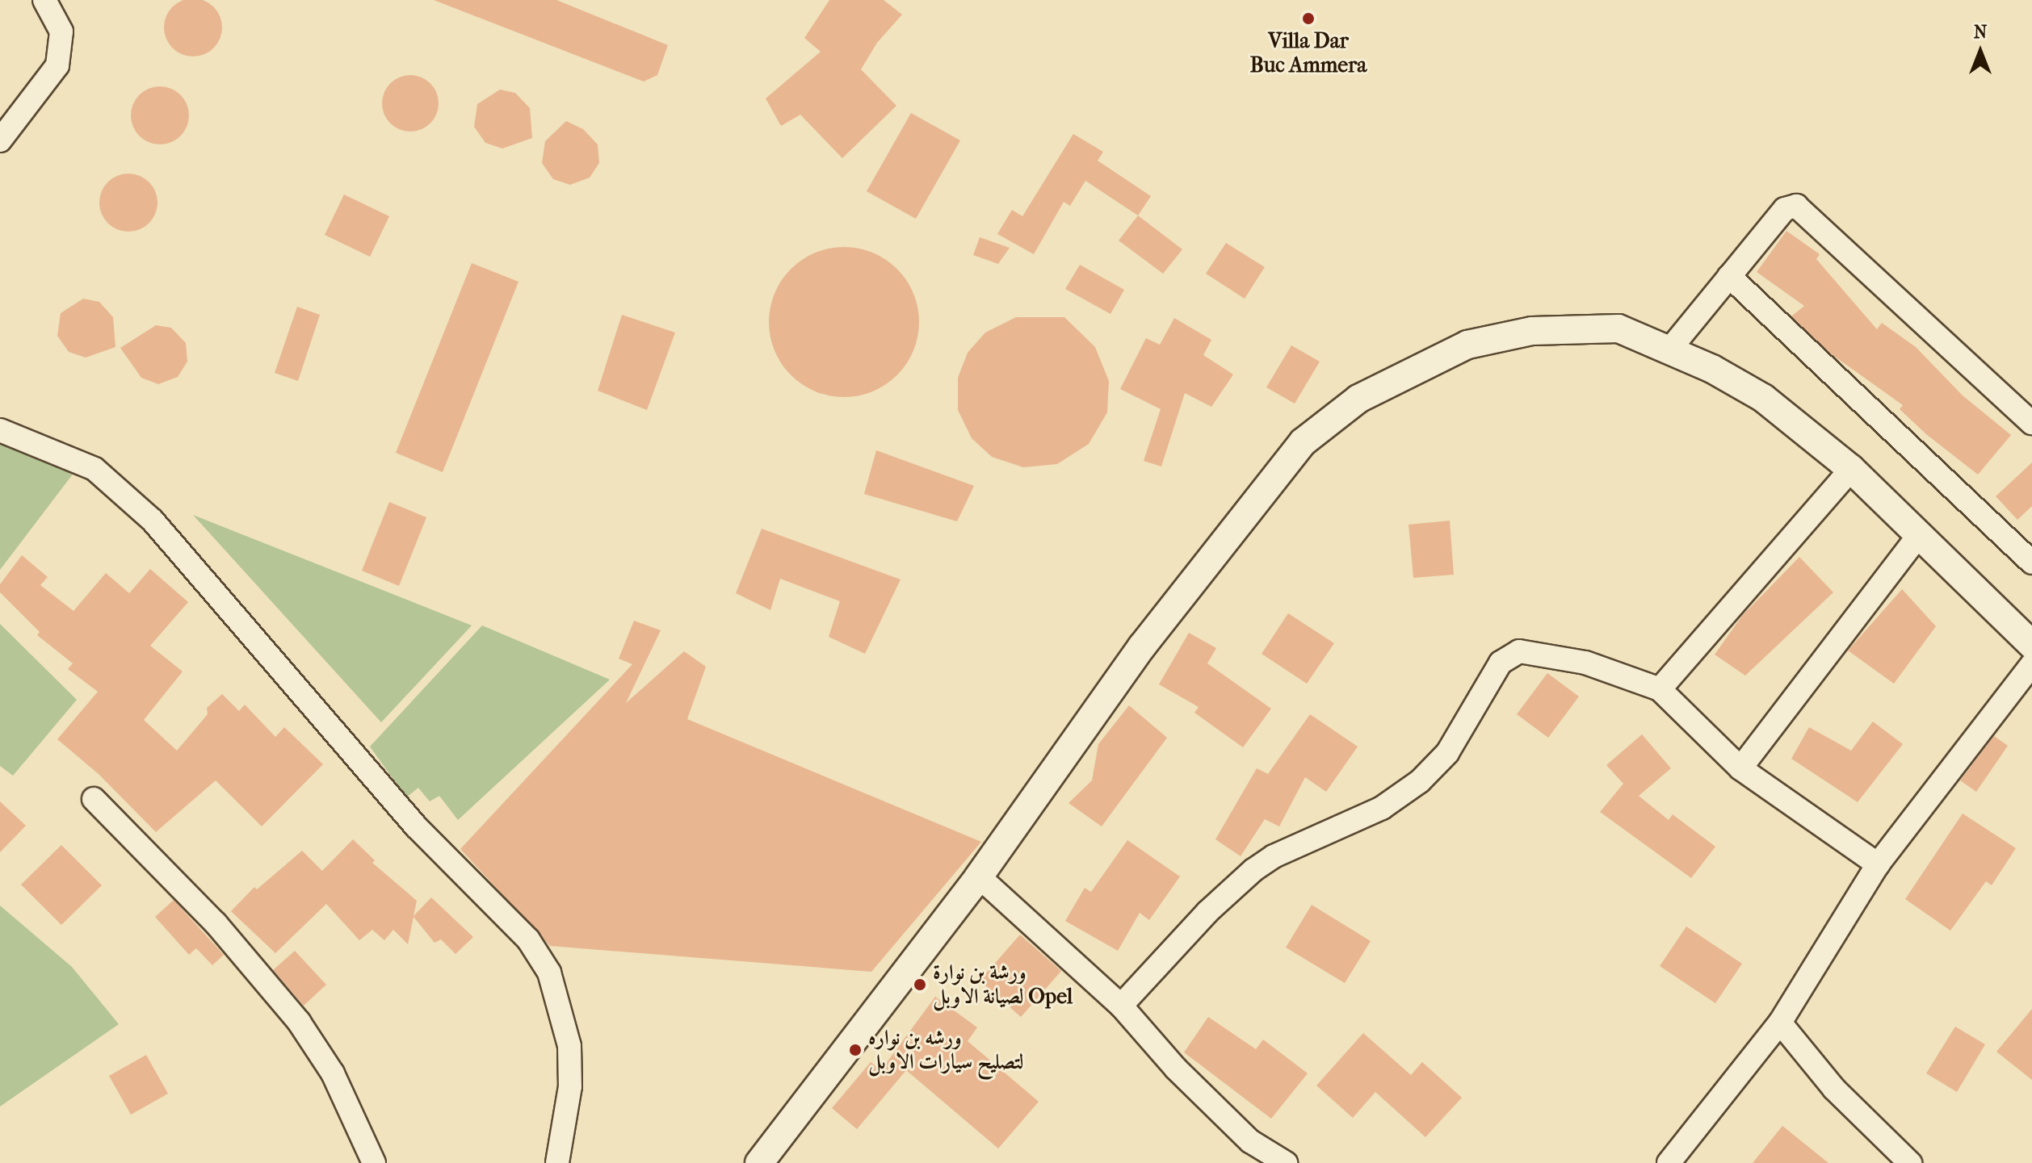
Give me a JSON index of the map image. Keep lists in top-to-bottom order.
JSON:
{
  "places": ["Villa Dar Buc Ammera", "ورشة بن نوارة لصيانة الاوبل Opel", "ورشه بن نواره لتصليح سيارات الاوبل"],
  "north": "top"
}
